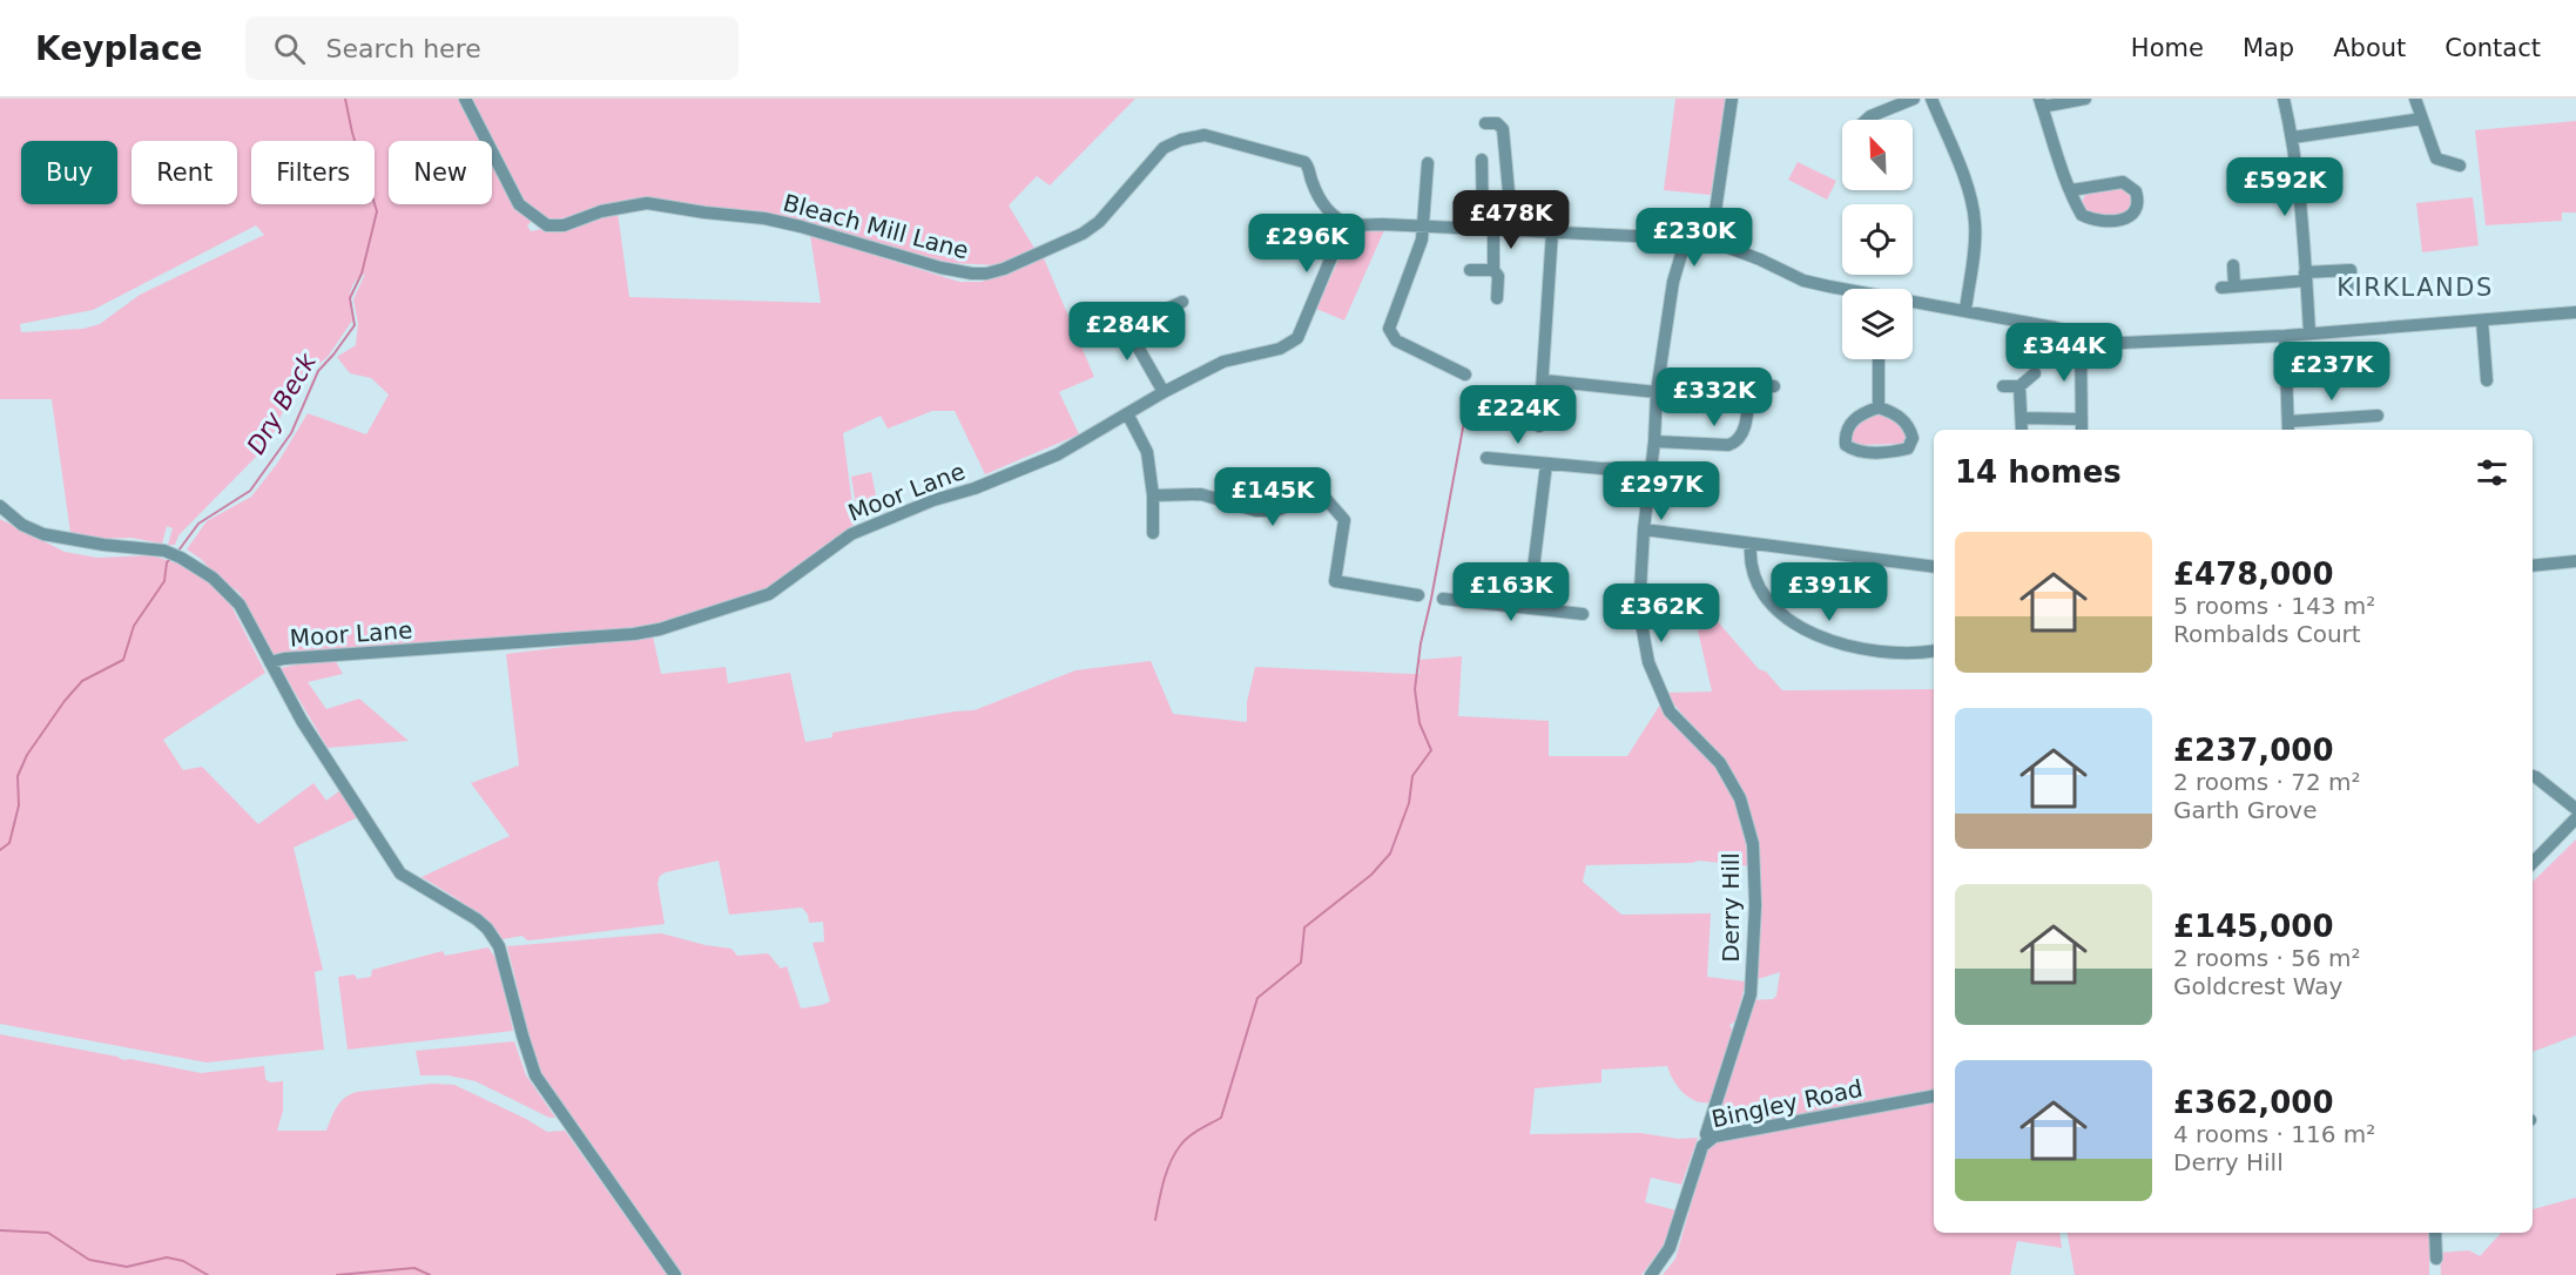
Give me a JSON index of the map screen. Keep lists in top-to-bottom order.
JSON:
{
  "streets": {
    "street": [
      "Bleach Mill Lane",
      "Moor Lane",
      "Derry Hill",
      "Bingley Road"
    ]
  },
  "crossings": [
    ["Bleach Mill Lane", "Moor Lane"],
    ["Derry Hill", "Bingley Road"]
  ],
  "districts": ["KIRKLANDS"],
  "water": ["Dry Beck"],
  "north": "top left",
  "page": {
    "header": "Keyplace",
    "search": "Search here",
    "nav": [
      "Home",
      "Map",
      "About",
      "Contact"
    ],
    "chip": [
      "Buy",
      "Rent",
      "Filters",
      "New"
    ],
    "price": [
      "£592K",
      "£478K",
      "£230K",
      "£296K",
      "£284K",
      "£344K",
      "£237K",
      "£332K",
      "£224K",
      "£297K",
      "£145K",
      "£163K",
      "£391K",
      "£362K"
    ],
    "heading": "14 homes",
    "list": [
      {
        "name": "£478,000",
        "note": "5 rooms · 143 m² · Rombalds Court"
      },
      {
        "name": "£237,000",
        "note": "2 rooms · 72 m² · Garth Grove"
      },
      {
        "name": "£145,000",
        "note": "2 rooms · 56 m² · Goldcrest Way"
      },
      {
        "name": "£362,000",
        "note": "4 rooms · 116 m² · Derry Hill"
      }
    ]
  }
}
